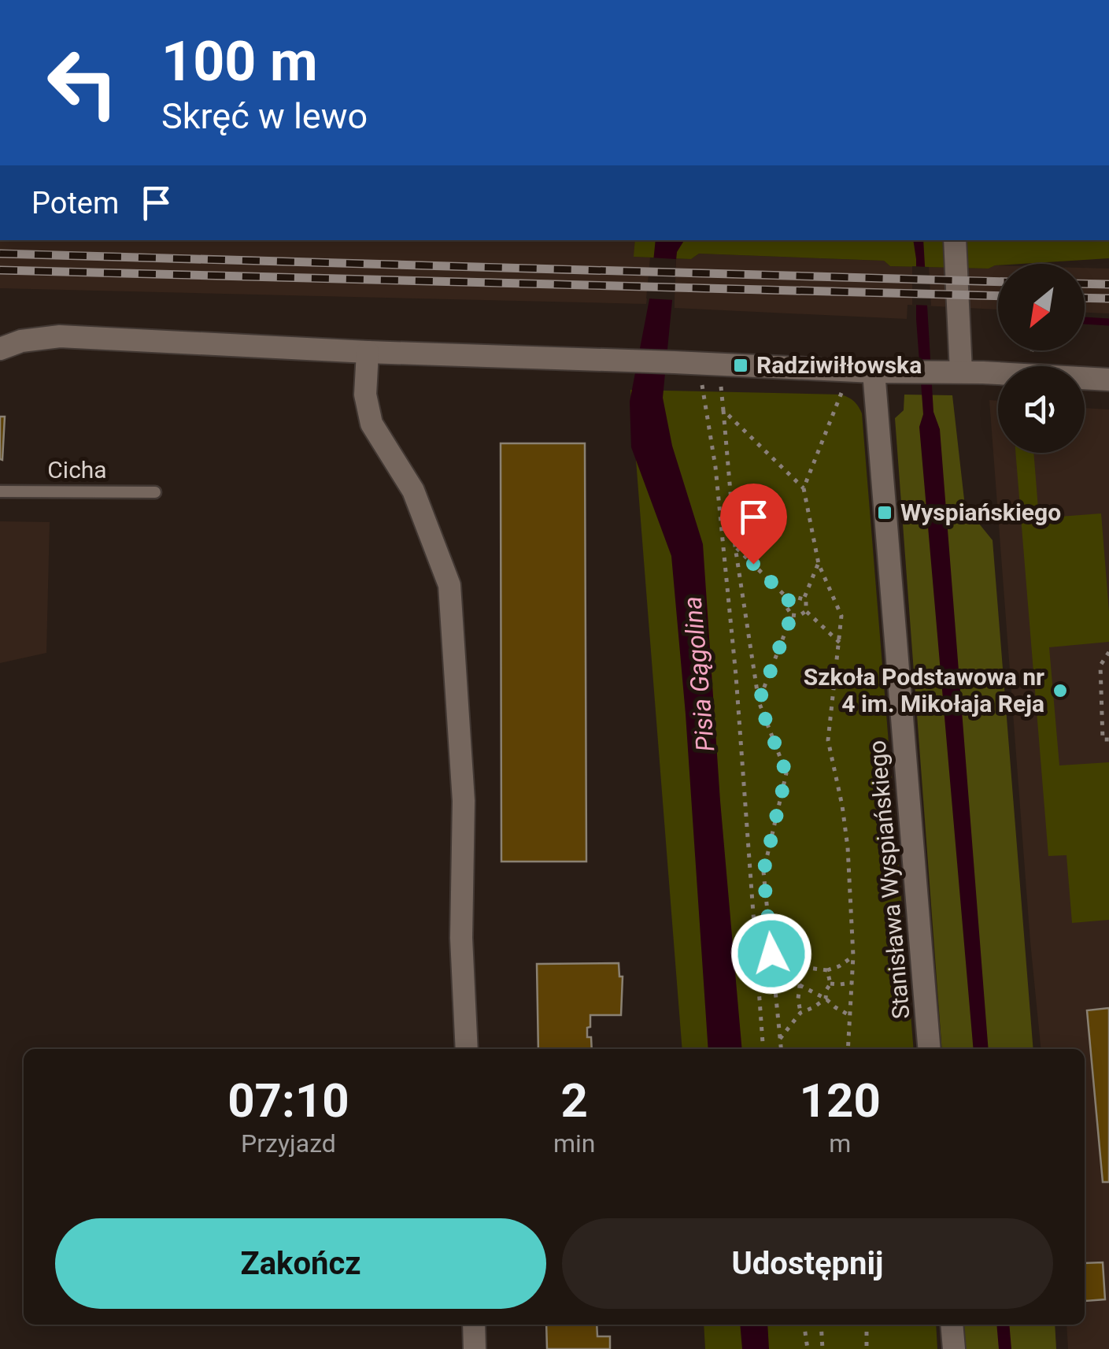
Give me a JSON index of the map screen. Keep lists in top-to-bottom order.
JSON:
{
  "streets": {
    "street": ["Stanisława Wyspiańskiego"],
    "lane": ["Cicha"]
  },
  "water": ["Pisia Gągolina"],
  "places": {
    "transit": ["Radziwiłłowska", "Wyspiańskiego"],
    "other": ["Szkoła Podstawowa nr 4 im. Mikołaja Reja"]
  },
  "north": "bottom left",
  "page": {
    "turn": ["100 m", "Skręć w lewo"],
    "then": "Potem",
    "eta": [
      "07:10",
      "Przyjazd",
      "2",
      "min",
      "120",
      "m"
    ],
    "buttons": ["Zakończ", "Udostępnij"]
  }
}
